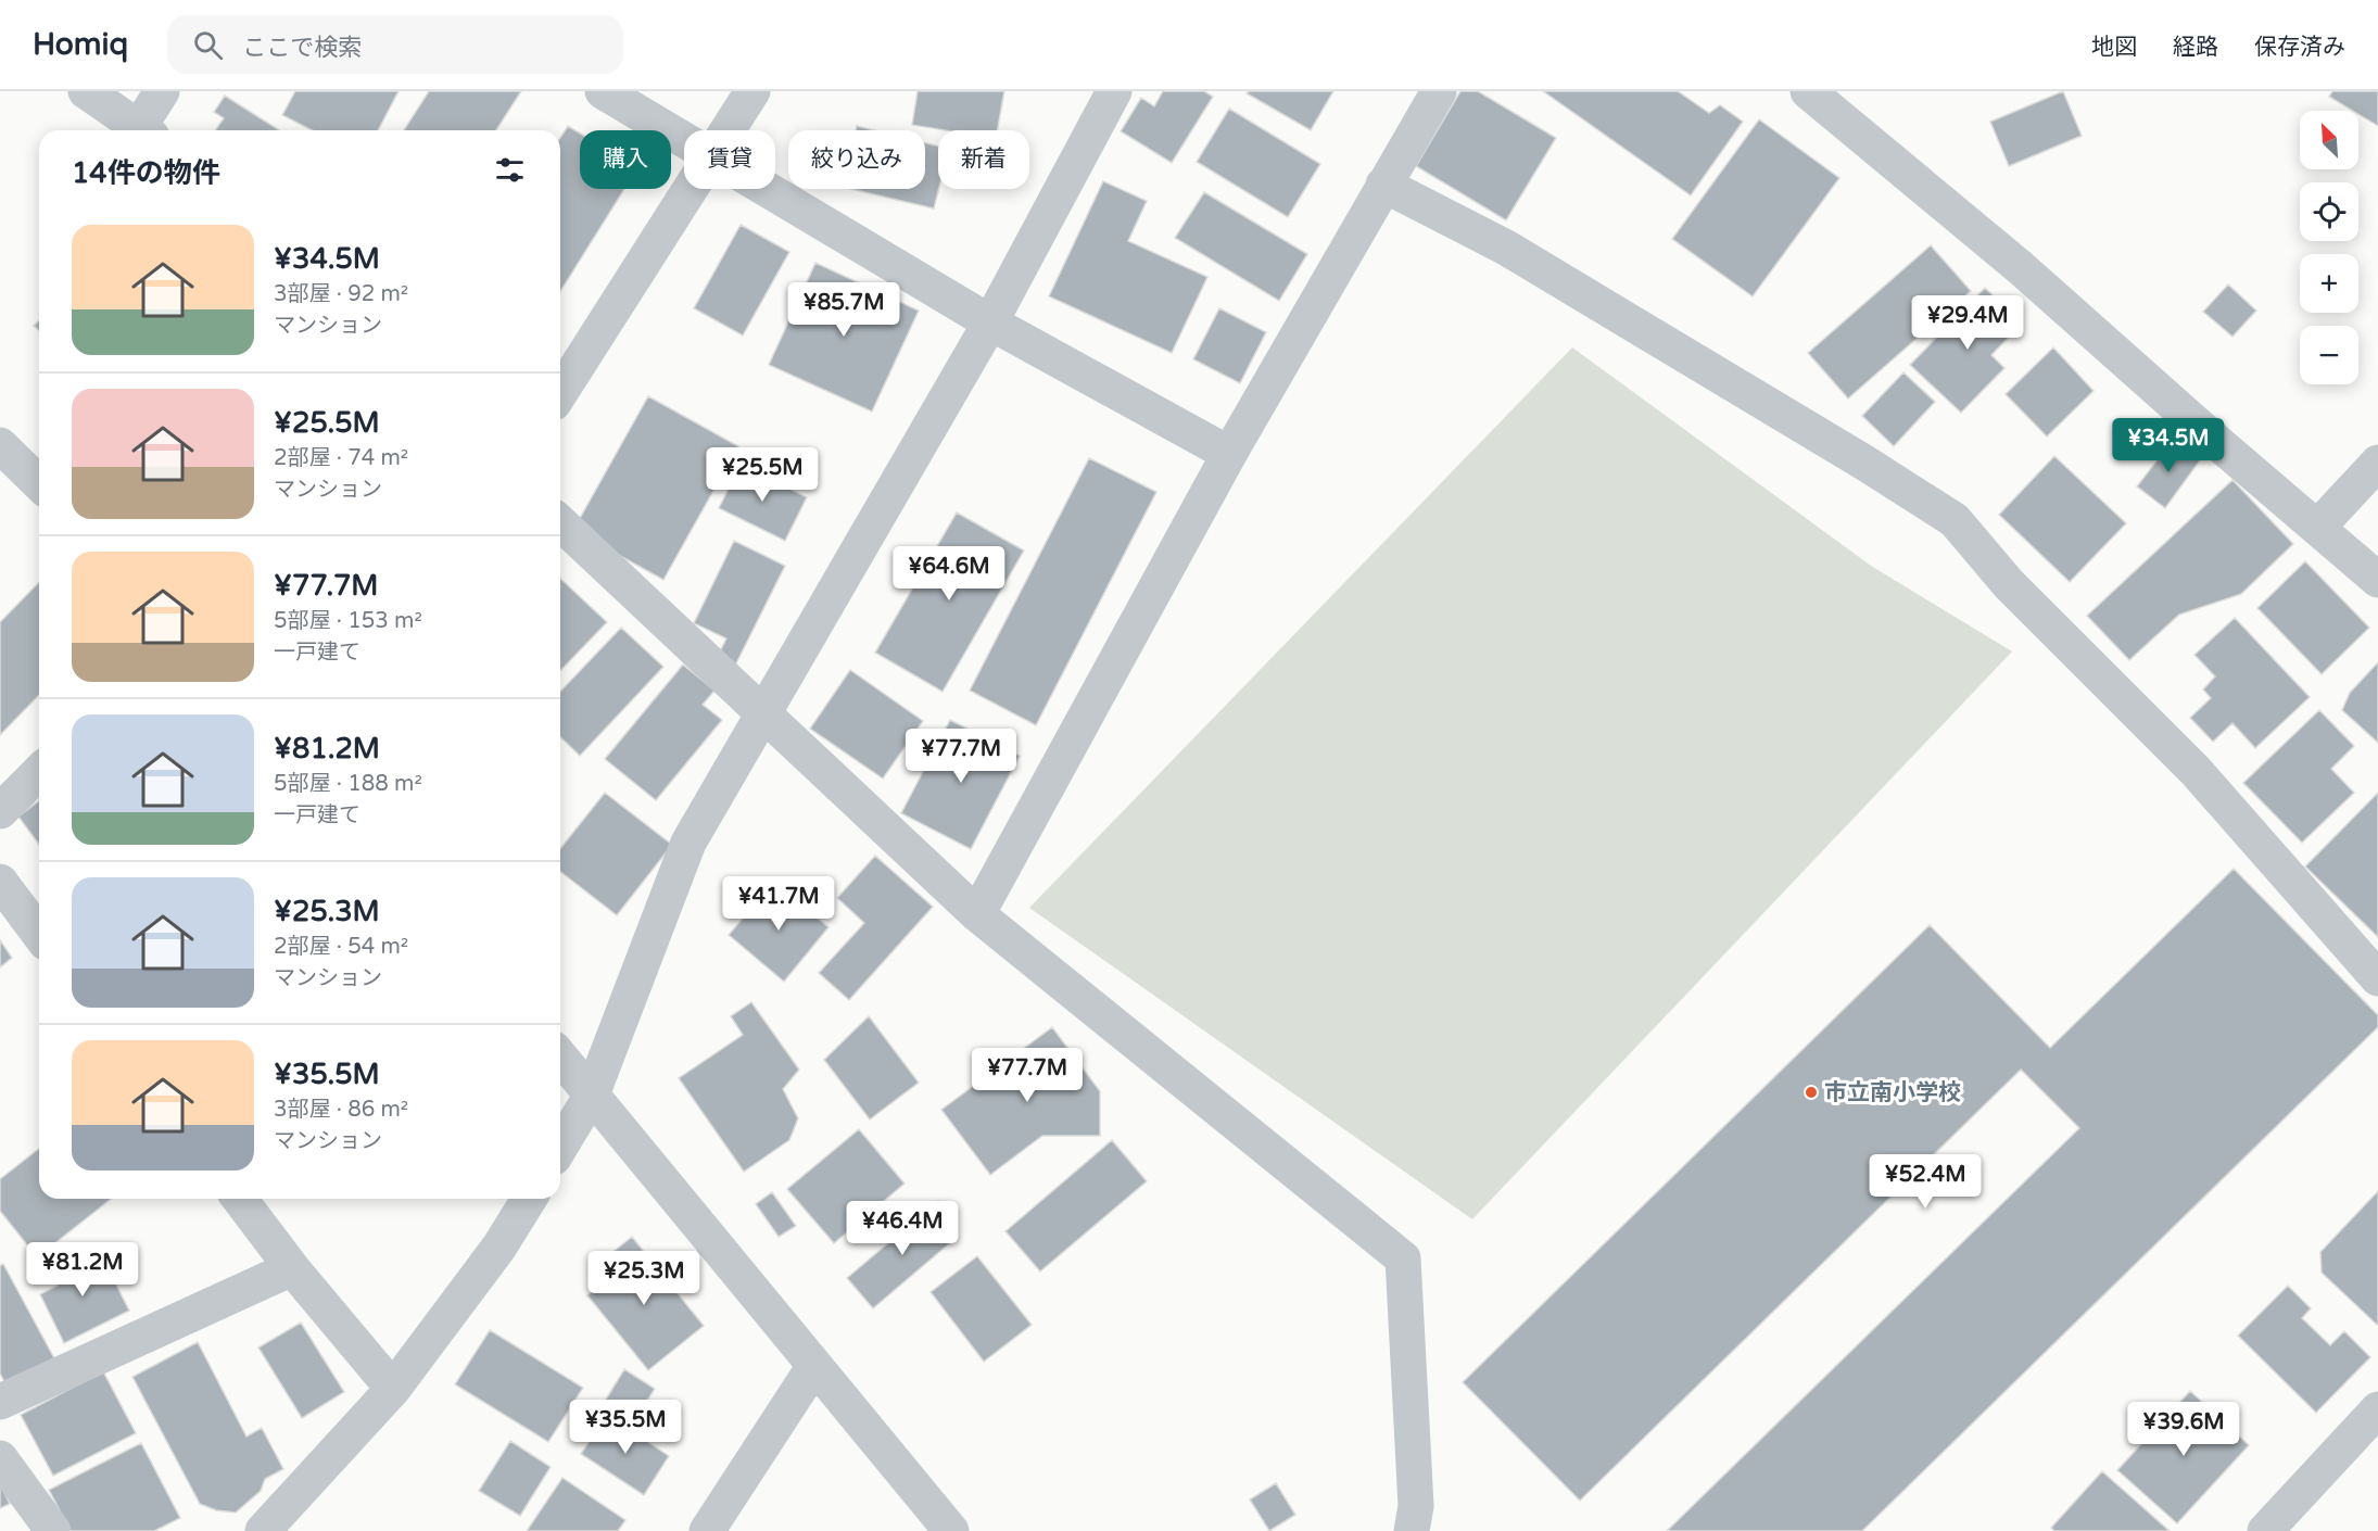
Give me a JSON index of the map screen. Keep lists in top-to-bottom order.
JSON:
{
  "places": ["市立南小学校"],
  "north": "top left",
  "page": {
    "header": "Homiq",
    "search": "ここで検索",
    "nav": ["地図", "経路", "保存済み"],
    "map_buttons": ["+", "−"],
    "chip": [
      "購入",
      "賃貸",
      "絞り込み",
      "新着"
    ],
    "heading": "14件の物件",
    "list": [
      {
        "name": "¥34.5M",
        "note": "3部屋 · 92 m² · マンション"
      },
      {
        "name": "¥25.5M",
        "note": "2部屋 · 74 m² · マンション"
      },
      {
        "name": "¥77.7M",
        "note": "5部屋 · 153 m² · 一戸建て"
      },
      {
        "name": "¥81.2M",
        "note": "5部屋 · 188 m² · 一戸建て"
      },
      {
        "name": "¥25.3M",
        "note": "2部屋 · 54 m² · マンション"
      },
      {
        "name": "¥35.5M",
        "note": "3部屋 · 86 m² · マンション"
      }
    ],
    "price": [
      "¥85.7M",
      "¥29.4M",
      "¥34.5M",
      "¥25.5M",
      "¥64.6M",
      "¥77.7M",
      "¥41.7M",
      "¥77.7M",
      "¥52.4M",
      "¥46.4M",
      "¥81.2M",
      "¥25.3M",
      "¥35.5M",
      "¥39.6M"
    ]
  }
}
